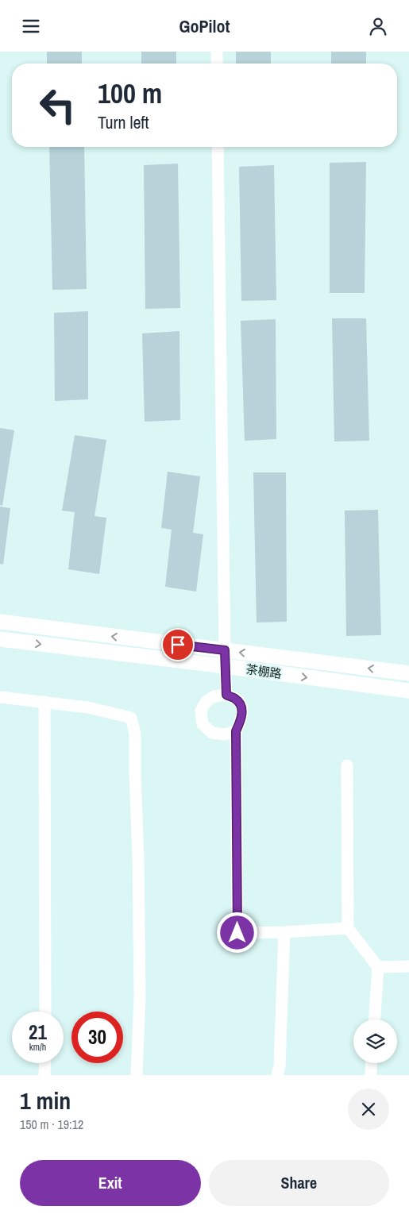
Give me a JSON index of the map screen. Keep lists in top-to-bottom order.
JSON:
{
  "streets": {
    "street": ["茶棚路"]
  },
  "page": {
    "header": "GoPilot",
    "turn": ["100 m", "Turn left"],
    "speed": "21 km/h",
    "limit": "30",
    "heading": ["1 min", "150 m · 19:12"],
    "buttons": ["Exit", "Share"]
  }
}
